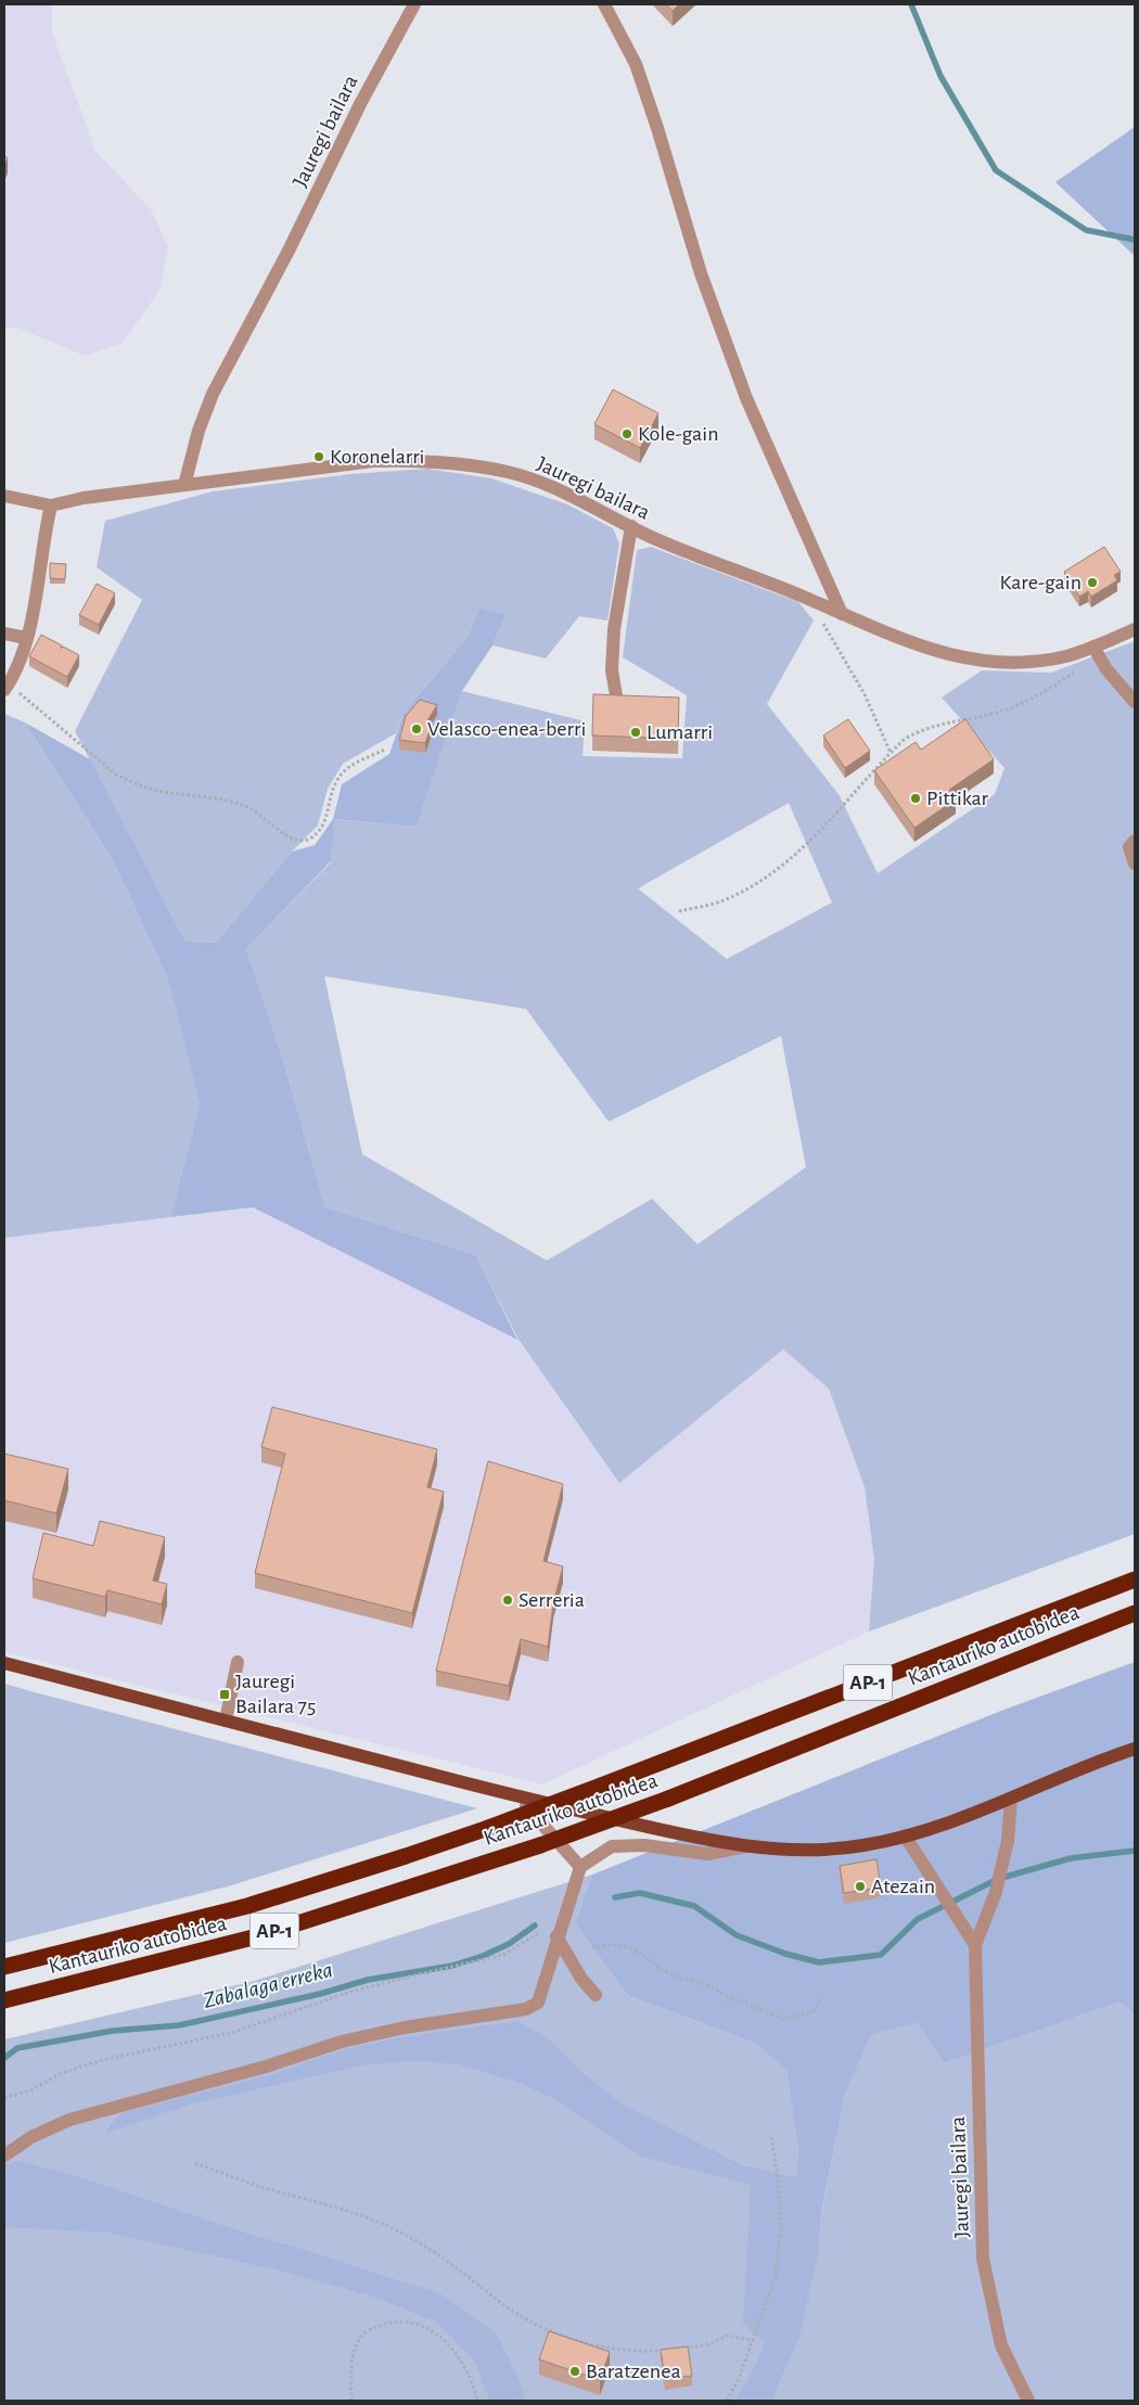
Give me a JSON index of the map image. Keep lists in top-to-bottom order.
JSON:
{
  "streets": {
    "highway": ["Kantauriko autobidea", "AP-1"],
    "street": ["Jauregi bailara"]
  },
  "water": ["Zabalaga erreka"],
  "places": {
    "other": [
      "Kole-gain",
      "Koronelarri",
      "Kare-gain",
      "Velasco-enea-berri",
      "Lumarri",
      "Pittikar",
      "Serreria",
      "Atezain",
      "Baratzenea"
    ],
    "transit": ["Jauregi Bailara 75"]
  }
}
